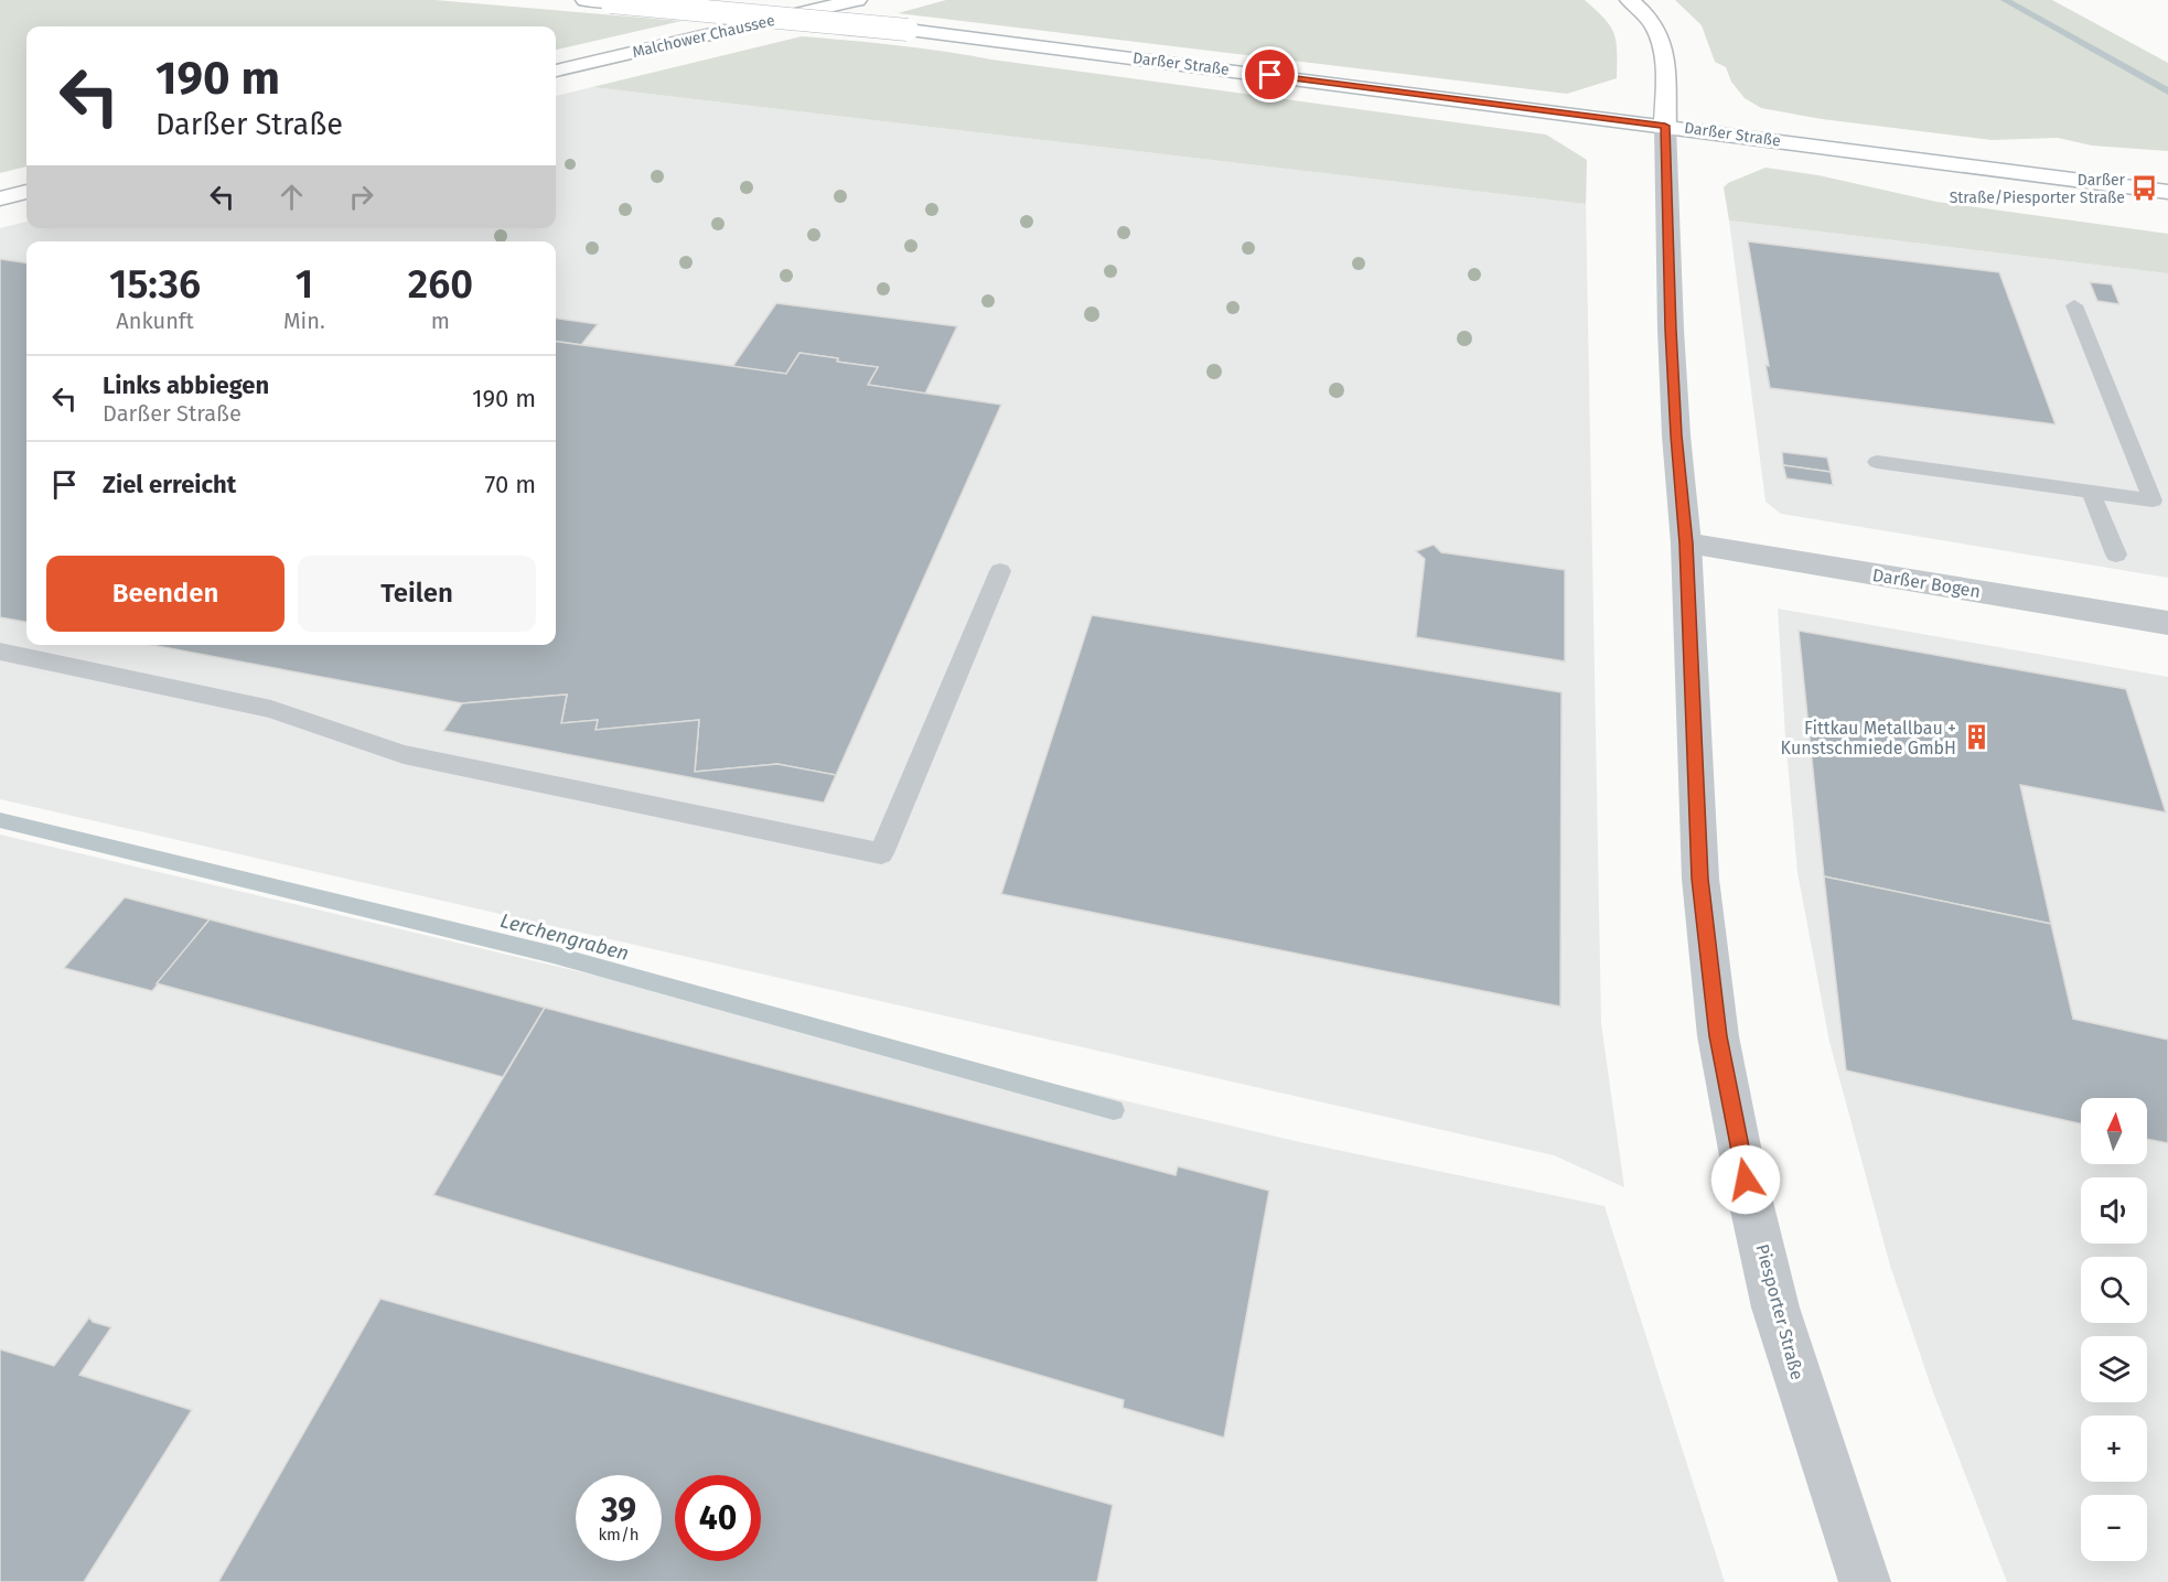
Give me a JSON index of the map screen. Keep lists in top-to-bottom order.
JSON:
{
  "streets": {
    "main road": ["Malchower Chaussee", "Darßer Straße"],
    "street": ["Darßer Bogen", "Piesporter Straße"]
  },
  "crossings": [
    ["Darßer Straße", "Piesporter Straße"],
    ["Darßer Bogen", "Piesporter Straße"]
  ],
  "water": ["Lerchengraben"],
  "places": {
    "bus stop": ["Darßer Straße/Piesporter Straße"],
    "building": ["Fittkau Metallbau + Kunstschmiede GmbH"]
  },
  "north": "top",
  "page": {
    "turn": ["190 m", "Darßer Straße"],
    "eta": [
      "15:36",
      "Ankunft",
      "1",
      "Min.",
      "260",
      "m"
    ],
    "list": [
      {
        "name": "Links abbiegen",
        "note": "Darßer Straße",
        "value": "190 m"
      },
      {
        "name": "Ziel erreicht",
        "value": "70 m"
      }
    ],
    "buttons": ["Beenden", "Teilen"],
    "map_buttons": ["+", "−"],
    "speed": "39 km/h",
    "limit": "40"
  }
}
